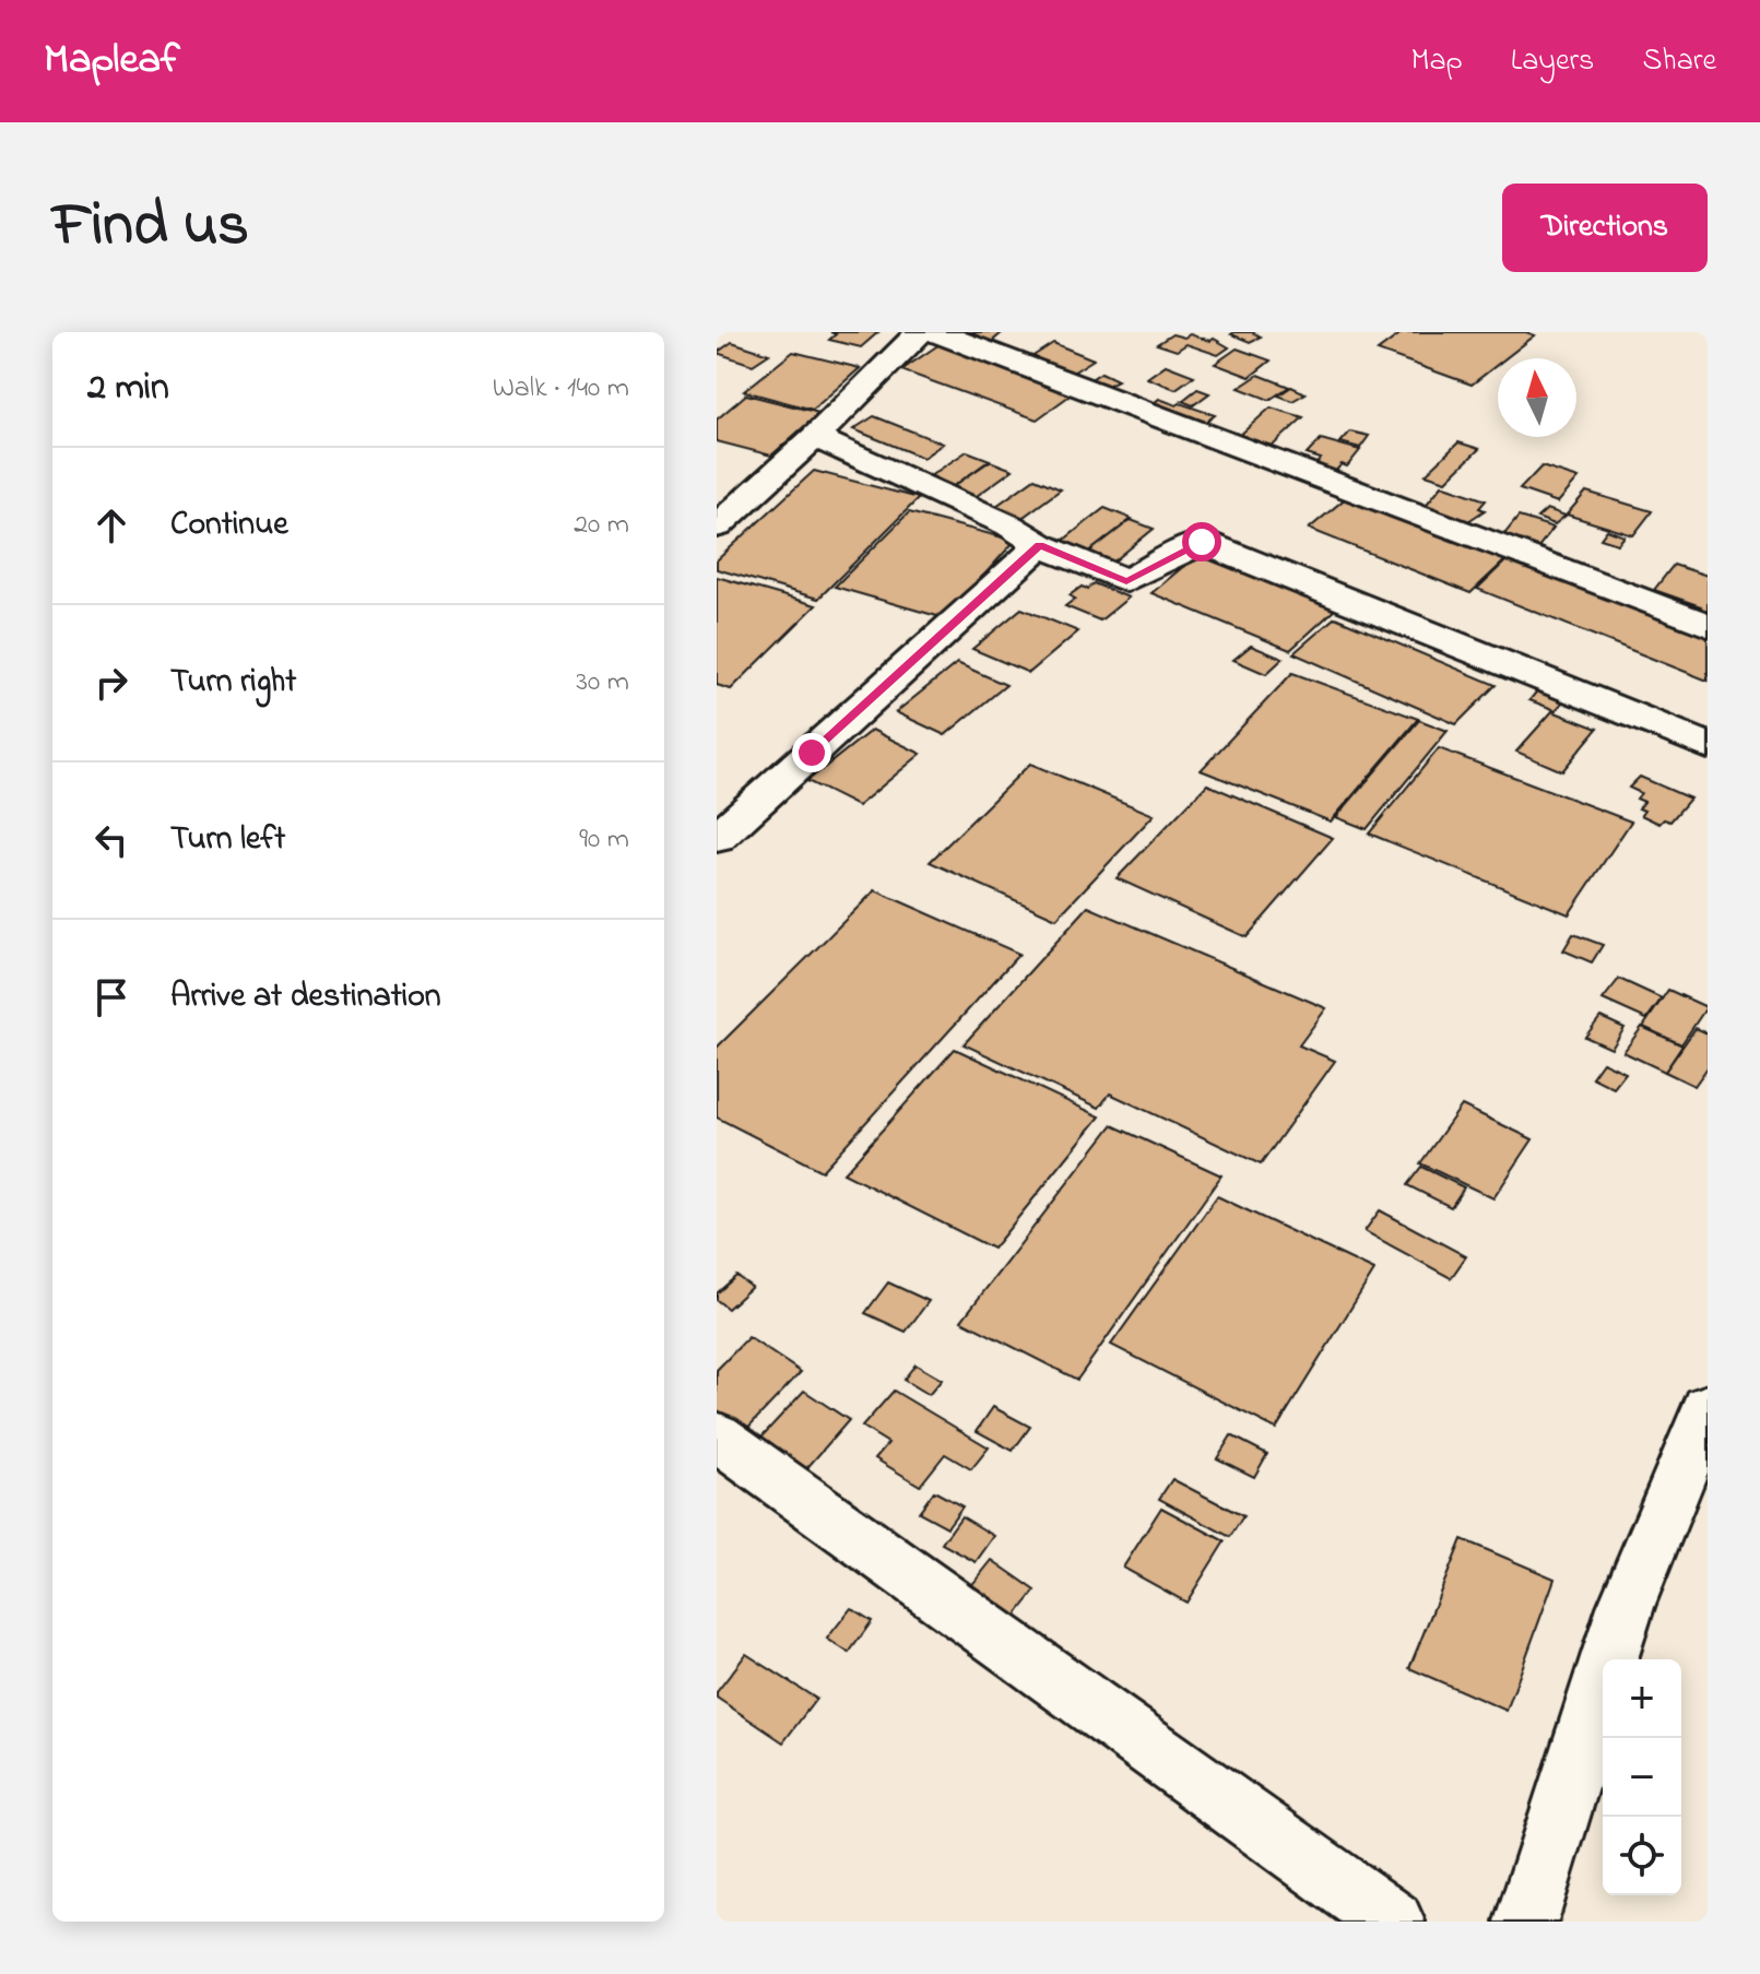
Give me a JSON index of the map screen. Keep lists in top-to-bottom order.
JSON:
{
  "north": "top",
  "page": {
    "header": "Mapleaf",
    "nav": ["Map", "Layers", "Share"],
    "title": "Find us",
    "buttons": "Directions",
    "heading": ["2 min", "Walk · 140 m"],
    "list": [
      ["Continue", "20 m"],
      ["Turn right", "30 m"],
      ["Turn left", "90 m"],
      "Arrive at destination"
    ],
    "map_buttons": ["+", "−"]
  }
}
